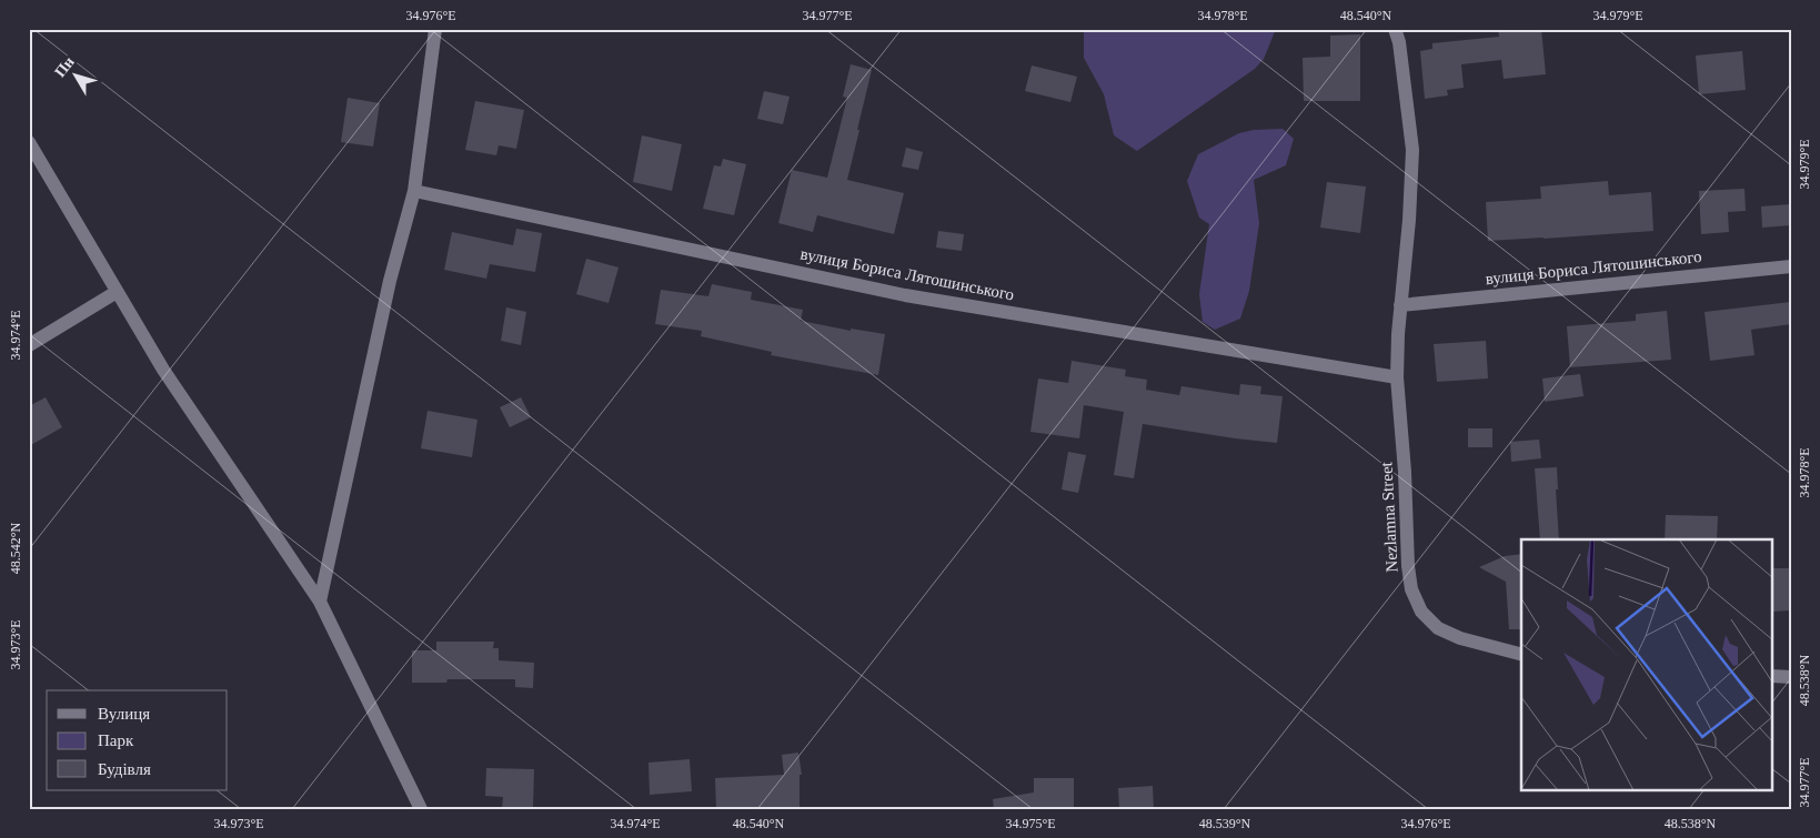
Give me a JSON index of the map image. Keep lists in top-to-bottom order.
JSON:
{
  "streets": {
    "street": ["вулиця Бориса Лятошинського", "Nezlamna Street"]
  },
  "crossings": [
    ["вулиця Бориса Лятошинського", "Nezlamna Street"]
  ],
  "legend": ["Вулиця", "Парк", "Будівля"],
  "north": "top left",
  "coordinates": [
    "34.976°E",
    "34.977°E",
    "34.978°E",
    "48.540°N",
    "34.979°E",
    "34.974°E",
    "48.542°N",
    "34.973°E",
    "48.538°N",
    "34.975°E",
    "48.539°N"
  ]
}
